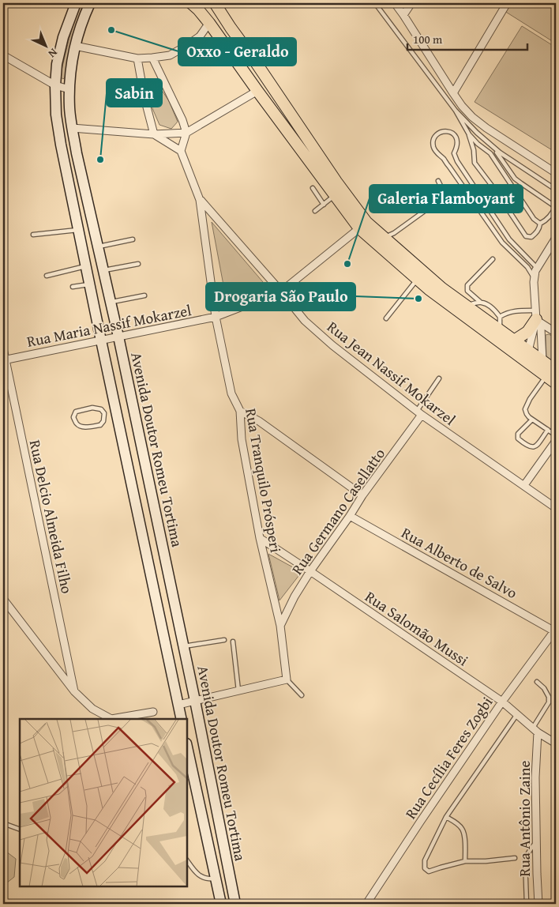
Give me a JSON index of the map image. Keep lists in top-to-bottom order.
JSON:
{
  "streets": {
    "main road": ["Avenida Doutor Romeu Tortima"],
    "street": [
      "Rua Maria Nassif Mokarzel",
      "Rua Jean Nassif Mokarzel",
      "Rua Tranquilo Prósperi",
      "Rua Germano Casellatto",
      "Rua Delcio Almeida Filho",
      "Rua Alberto de Salvo",
      "Rua Salomão Mussi",
      "Rua Cecília Feres Zogbi",
      "Rua Antônio Zaine"
    ]
  },
  "crossings": [
    ["Rua Maria Nassif Mokarzel", "Rua Jean Nassif Mokarzel"],
    ["Rua Maria Nassif Mokarzel", "Avenida Doutor Romeu Tortima"],
    ["Rua Maria Nassif Mokarzel", "Rua Tranquilo Prósperi"],
    ["Rua Maria Nassif Mokarzel", "Rua Delcio Almeida Filho"],
    ["Rua Jean Nassif Mokarzel", "Rua Tranquilo Prósperi"],
    ["Rua Jean Nassif Mokarzel", "Rua Germano Casellatto"],
    ["Rua Tranquilo Prósperi", "Rua Germano Casellatto"],
    ["Rua Tranquilo Prósperi", "Rua Salomão Mussi"],
    ["Rua Germano Casellatto", "Rua Alberto de Salvo"],
    ["Rua Germano Casellatto", "Rua Salomão Mussi"],
    ["Rua Alberto de Salvo", "Rua Cecília Feres Zogbi"],
    ["Rua Salomão Mussi", "Rua Cecília Feres Zogbi"],
    ["Rua Salomão Mussi", "Rua Antônio Zaine"]
  ],
  "places": [
    "Oxxo - Geraldo",
    "Sabin",
    "Galeria Flamboyant",
    "Drogaria São Paulo"
  ],
  "scale_bar": "100 m",
  "north": "bottom right"
}
